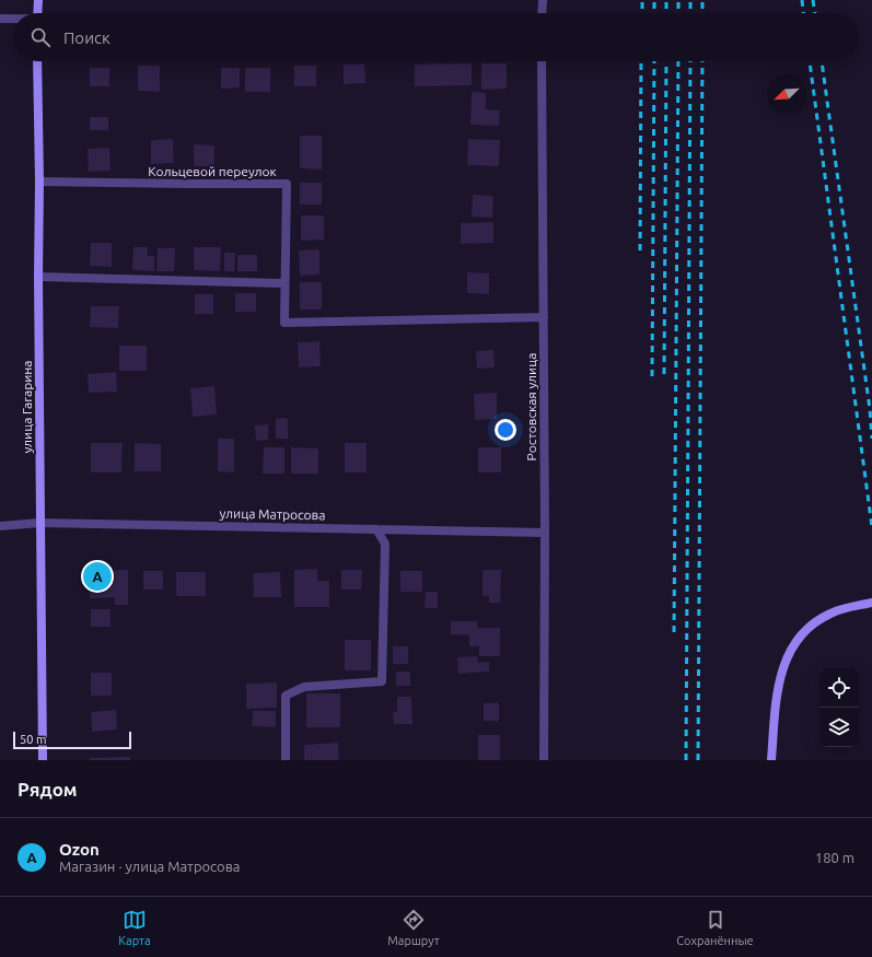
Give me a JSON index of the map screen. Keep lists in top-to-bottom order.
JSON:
{
  "streets": {
    "main road": ["улица Гагарина"],
    "street": ["Кольцевой переулок", "Ростовская улица", "улица Матросова"]
  },
  "crossings": [
    ["Кольцевой переулок", "улица Гагарина"],
    ["Кольцевой переулок", "Ростовская улица"],
    ["улица Гагарина", "улица Матросова"],
    ["Ростовская улица", "улица Матросова"]
  ],
  "scale_bar": "50 m",
  "north": "bottom left",
  "page": {
    "search": "Поиск",
    "pins": "A",
    "scale": "50 m",
    "heading": "Рядом",
    "list": [
      {
        "mark": "A",
        "name": "Ozon",
        "note": "Магазин · улица Матросова",
        "value": "180 m"
      }
    ],
    "nav": ["Карта", "Маршрут", "Сохранённые"]
  }
}
